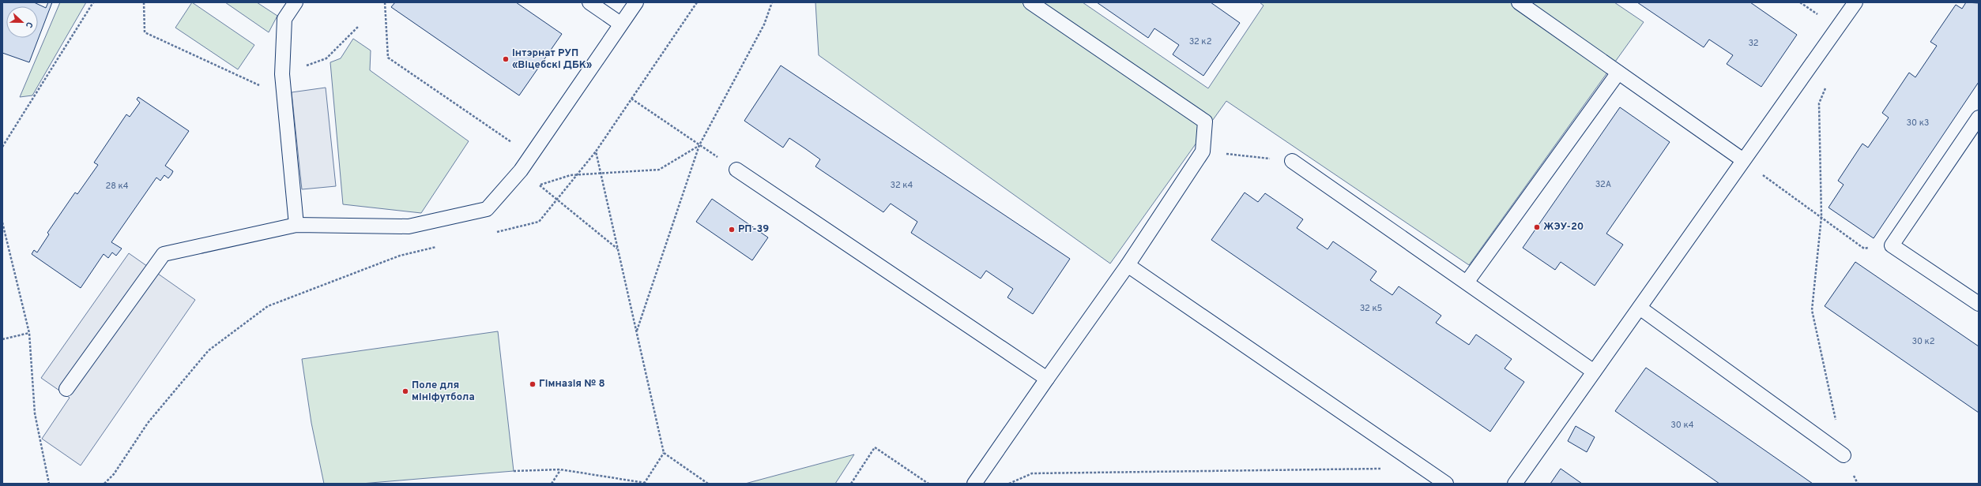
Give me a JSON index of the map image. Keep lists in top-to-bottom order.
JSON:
{
  "places": [
    "Інтэрнат РУП «Віцебскі ДБК»",
    "ЖЭУ-20",
    "РП-39",
    "Гімназія № 8",
    "Поле для мініфутбола"
  ],
  "house_numbers": [
    "32 к2",
    "32",
    "30 к3",
    "32А",
    "32 к4",
    "28 к4",
    "32 к5",
    "30 к2",
    "30 к4"
  ],
  "north": "right"
}
